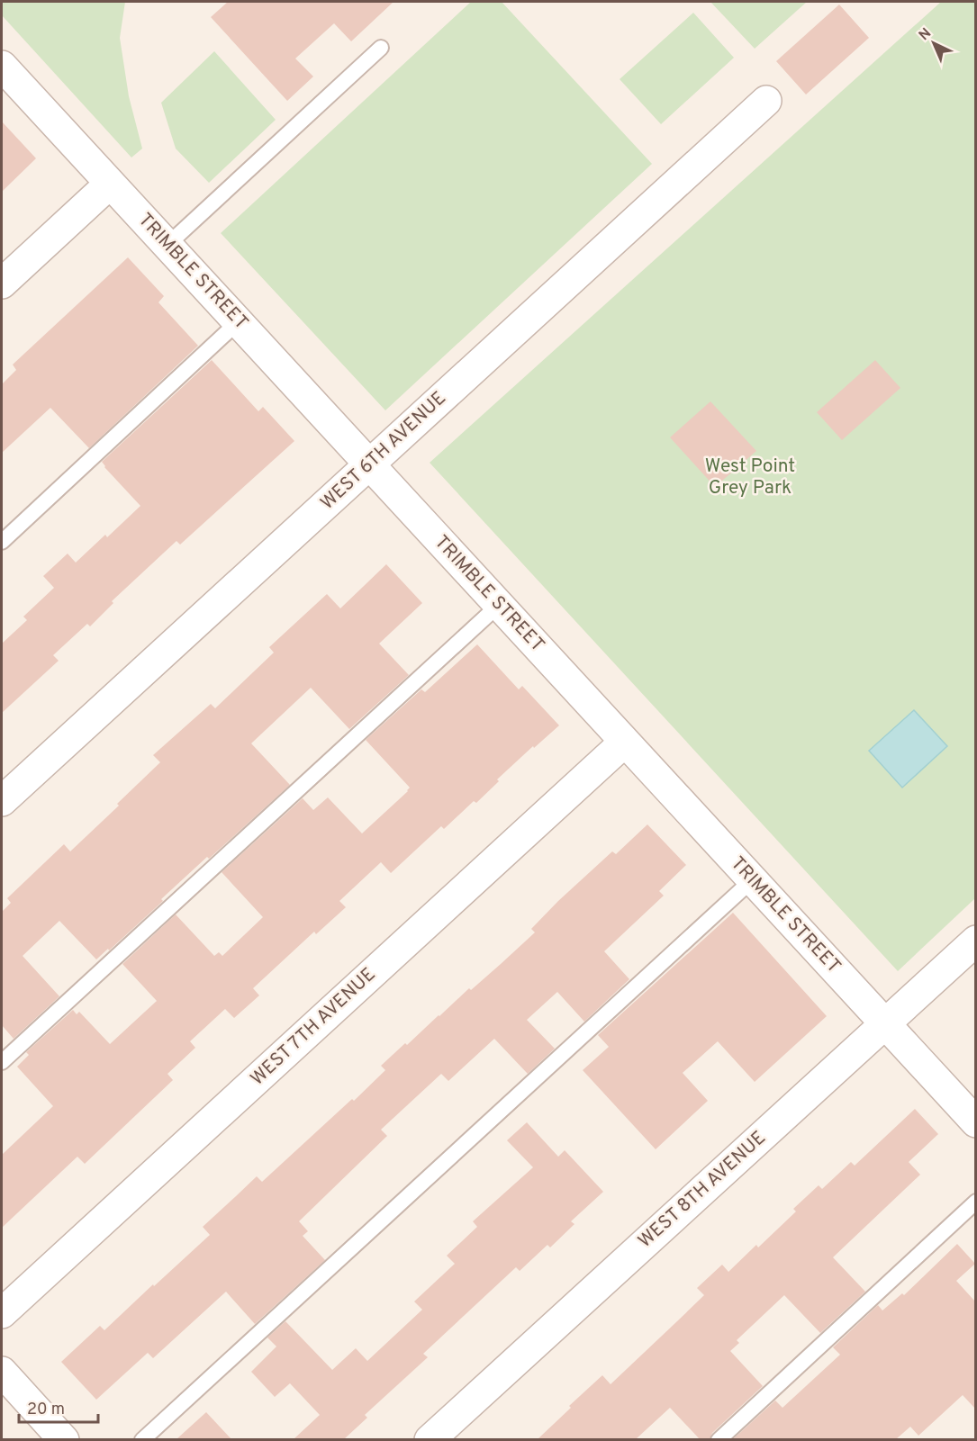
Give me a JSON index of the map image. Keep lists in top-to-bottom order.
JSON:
{
  "streets": {
    "street": [
      "TRIMBLE STREET",
      "WEST 6TH AVENUE",
      "WEST 7TH AVENUE",
      "WEST 8TH AVENUE"
    ]
  },
  "crossings": [
    ["TRIMBLE STREET", "WEST 6TH AVENUE"],
    ["TRIMBLE STREET", "WEST 7TH AVENUE"],
    ["TRIMBLE STREET", "WEST 8TH AVENUE"]
  ],
  "parks": ["West Point Grey Park"],
  "scale_bar": "20 m",
  "north": "top left"
}
